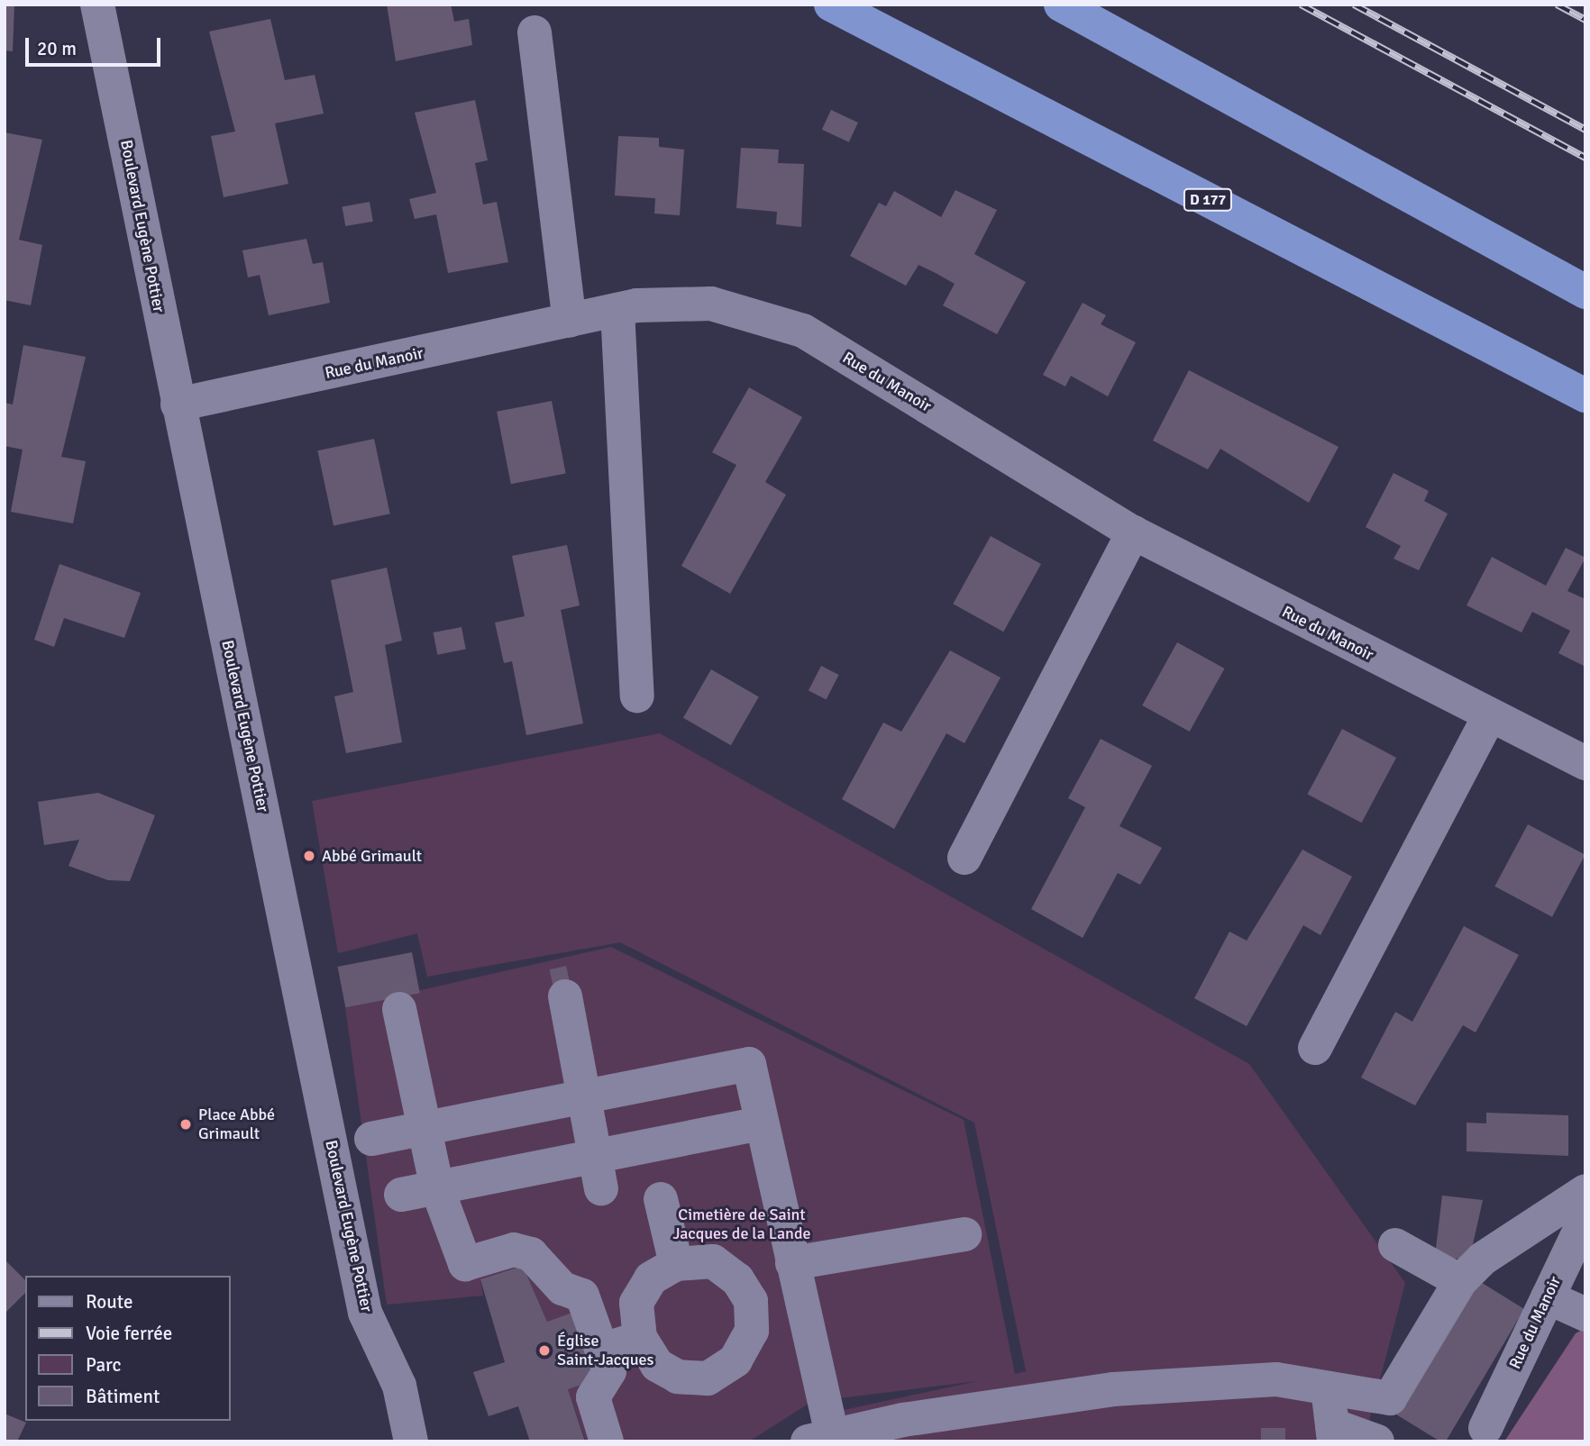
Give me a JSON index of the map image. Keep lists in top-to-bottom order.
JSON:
{
  "streets": {
    "highway": ["D 177"],
    "street": ["Boulevard Eugène Pottier", "Rue du Manoir"]
  },
  "crossings": [
    ["Boulevard Eugène Pottier", "Rue du Manoir"]
  ],
  "parks": ["Cimetière de Saint Jacques de la Lande"],
  "places": ["Abbé Grimault", "Place Abbé Grimault", "Église Saint-Jacques"],
  "legend": [
    "Route",
    "Voie ferrée",
    "Parc",
    "Bâtiment"
  ],
  "scale_bar": "20 m"
}
